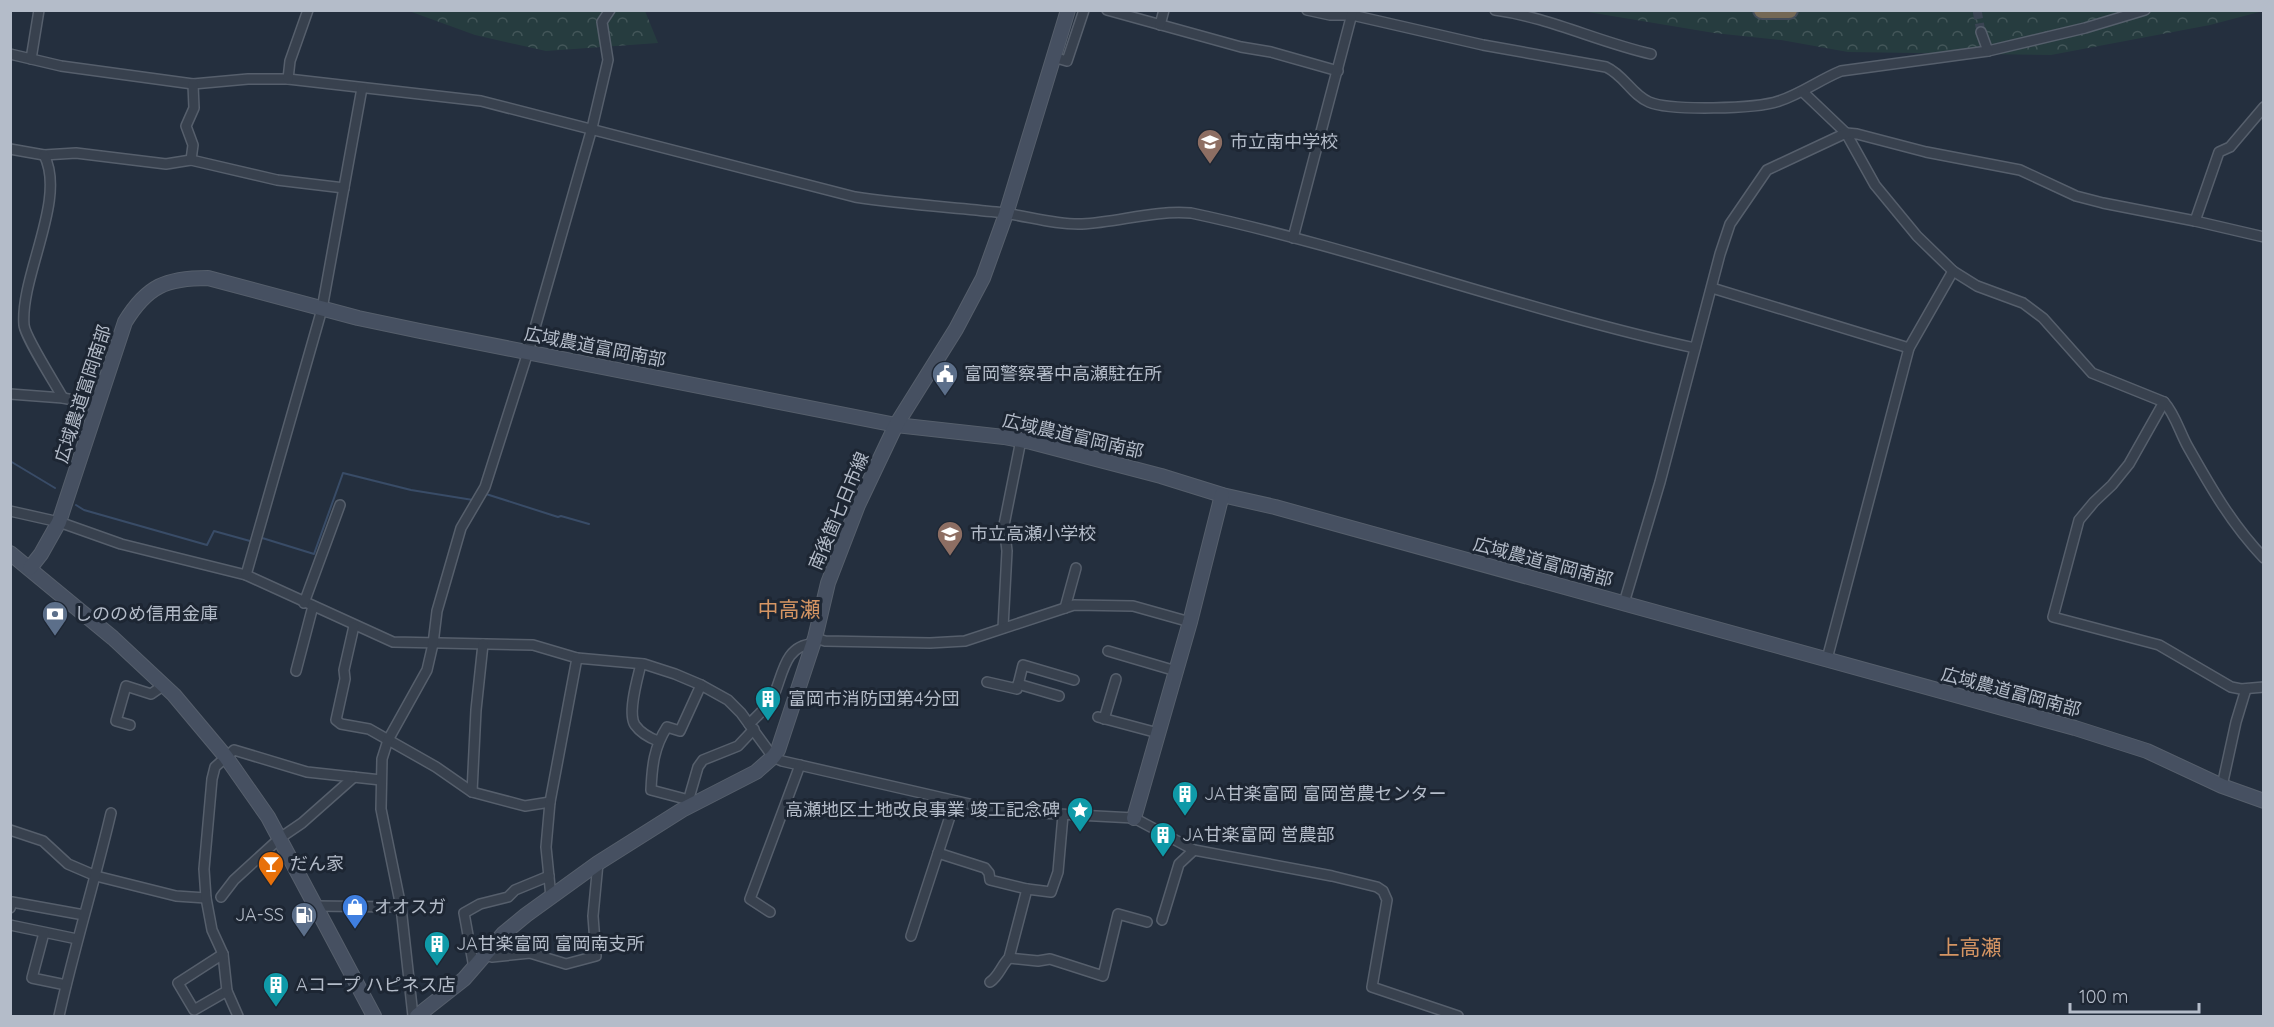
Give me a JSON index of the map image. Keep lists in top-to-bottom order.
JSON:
{
  "streets": {
    "street": ["広域農道富岡南部", "南後箇七日市線"]
  },
  "crossings": [
    ["広域農道富岡南部", "南後箇七日市線"]
  ],
  "districts": ["中高瀬", "上高瀬"],
  "places": {
    "school or university": ["市立南中学校", "市立高瀬小学校"],
    "public building": ["富岡警察署中高瀬駐在所"],
    "bank": ["しののめ信用金庫"],
    "building": [
      "富岡市消防団第4分団",
      "JA甘楽富岡 富岡営農センター",
      "JA甘楽富岡 営農部",
      "JA甘楽富岡 富岡南支所",
      "Aコープ ハピネス店"
    ],
    "place": ["高瀬地区土地改良事業 竣工記念碑"],
    "bar": ["だん家"],
    "shop": ["オオスガ"],
    "fuel station": ["JA-SS"]
  },
  "scale_bar": "100 m"
}
